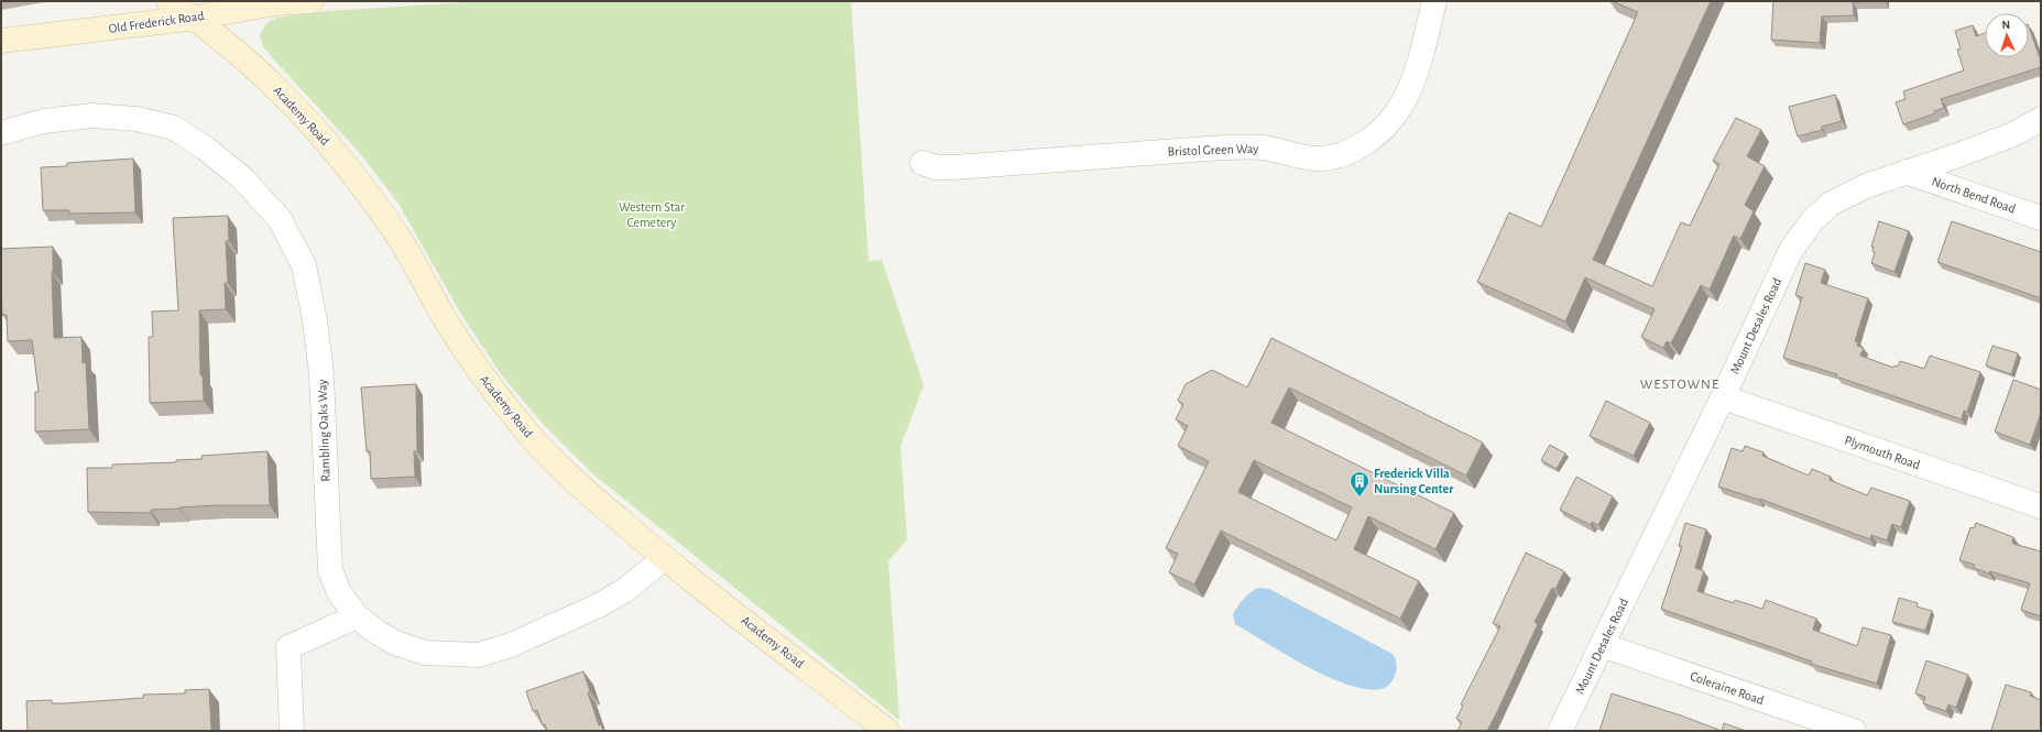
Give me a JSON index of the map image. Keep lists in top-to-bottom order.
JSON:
{
  "streets": {
    "main road": ["Old Frederick Road", "Academy Road"],
    "street": [
      "Bristol Green Way",
      "North Bend Road",
      "Mount Desales Road",
      "Rambling Oaks Way",
      "Plymouth Road",
      "Coleraine Road"
    ]
  },
  "crossings": [
    ["Old Frederick Road", "Academy Road"],
    ["Academy Road", "Rambling Oaks Way"],
    ["North Bend Road", "Mount Desales Road"],
    ["Mount Desales Road", "Plymouth Road"],
    ["Mount Desales Road", "Coleraine Road"]
  ],
  "districts": ["WESTOWNE"],
  "parks": ["Western Star Cemetery"],
  "places": {
    "building": ["Frederick Villa Nursing Center"]
  },
  "north": "top"
}
